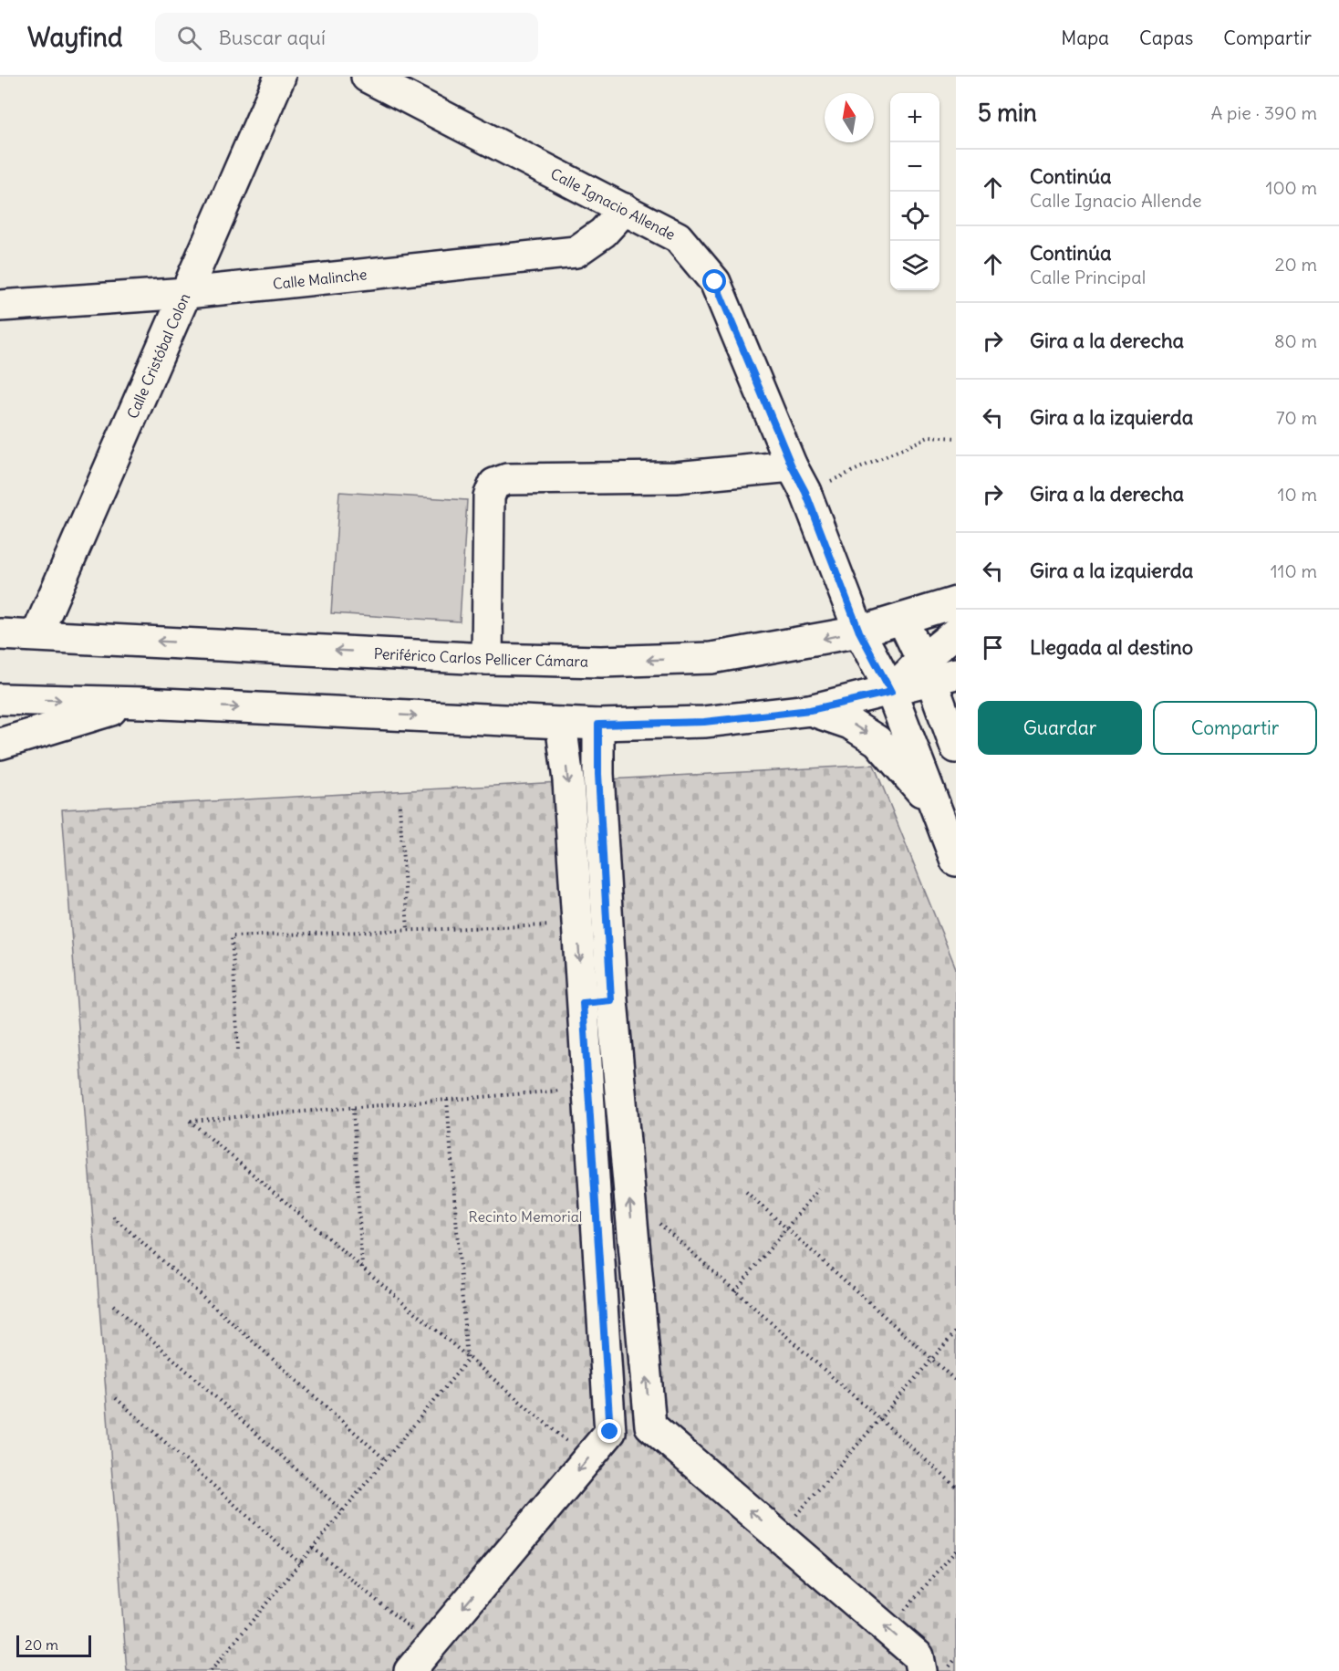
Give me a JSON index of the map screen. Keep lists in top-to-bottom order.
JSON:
{
  "streets": {
    "street": [
      "Calle Ignacio Allende",
      "Calle Malinche",
      "Calle Cristóbal Colon",
      "Periférico Carlos Pellicer Cámara"
    ]
  },
  "crossings": [
    ["Calle Ignacio Allende", "Calle Malinche"],
    ["Calle Ignacio Allende", "Periférico Carlos Pellicer Cámara"],
    ["Calle Malinche", "Calle Cristóbal Colon"],
    ["Calle Cristóbal Colon", "Periférico Carlos Pellicer Cámara"]
  ],
  "parks": ["Recinto Memorial"],
  "scale_bar": "20 m",
  "north": "top",
  "page": {
    "header": "Wayfind",
    "search": "Buscar aquí",
    "nav": ["Mapa", "Capas", "Compartir"],
    "heading": ["5 min", "A pie · 390 m"],
    "map_buttons": ["+", "−"],
    "list": [
      ["Continúa", "Calle Ignacio Allende", "100 m"],
      ["Continúa", "Calle Principal", "20 m"],
      ["Gira a la derecha", "80 m"],
      ["Gira a la izquierda", "70 m"],
      ["Gira a la derecha", "10 m"],
      ["Gira a la izquierda", "110 m"],
      "Llegada al destino"
    ],
    "buttons": ["Guardar", "Compartir"],
    "scale": "20 m"
  }
}
